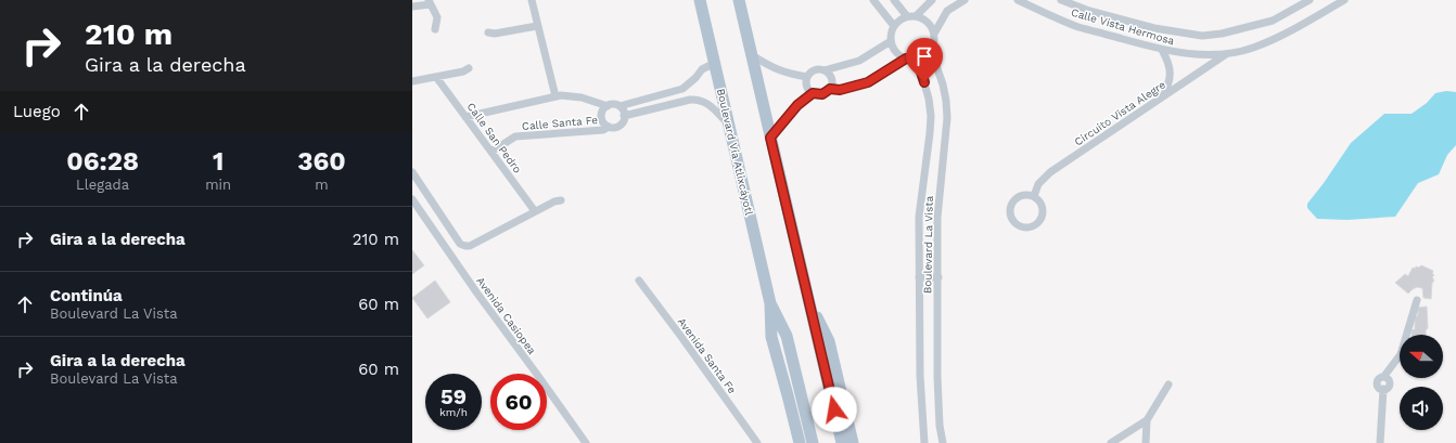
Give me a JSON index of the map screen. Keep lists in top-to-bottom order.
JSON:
{
  "streets": {
    "main road": ["Boulevard Vía Atlixcáyotl"],
    "street": [
      "Calle Vista Hermosa",
      "Circuito Vista Alegre",
      "Calle Santa Fe",
      "Calle San Pedro",
      "Boulevard La Vista",
      "Avenida Casiopea",
      "Avenida Santa Fe"
    ]
  },
  "crossings": [
    ["Calle Vista Hermosa", "Circuito Vista Alegre"],
    ["Calle Santa Fe", "Calle San Pedro"]
  ],
  "north": "left",
  "page": {
    "turn": ["210 m", "Gira a la derecha"],
    "then": "Luego",
    "eta": [
      "06:28",
      "Llegada",
      "1",
      "min",
      "360",
      "m"
    ],
    "list": [
      {
        "name": "Gira a la derecha",
        "value": "210 m"
      },
      {
        "name": "Continúa",
        "note": "Boulevard La Vista",
        "value": "60 m"
      },
      {
        "name": "Gira a la derecha",
        "note": "Boulevard La Vista",
        "value": "60 m"
      }
    ],
    "speed": "59 km/h",
    "limit": "60"
  }
}
